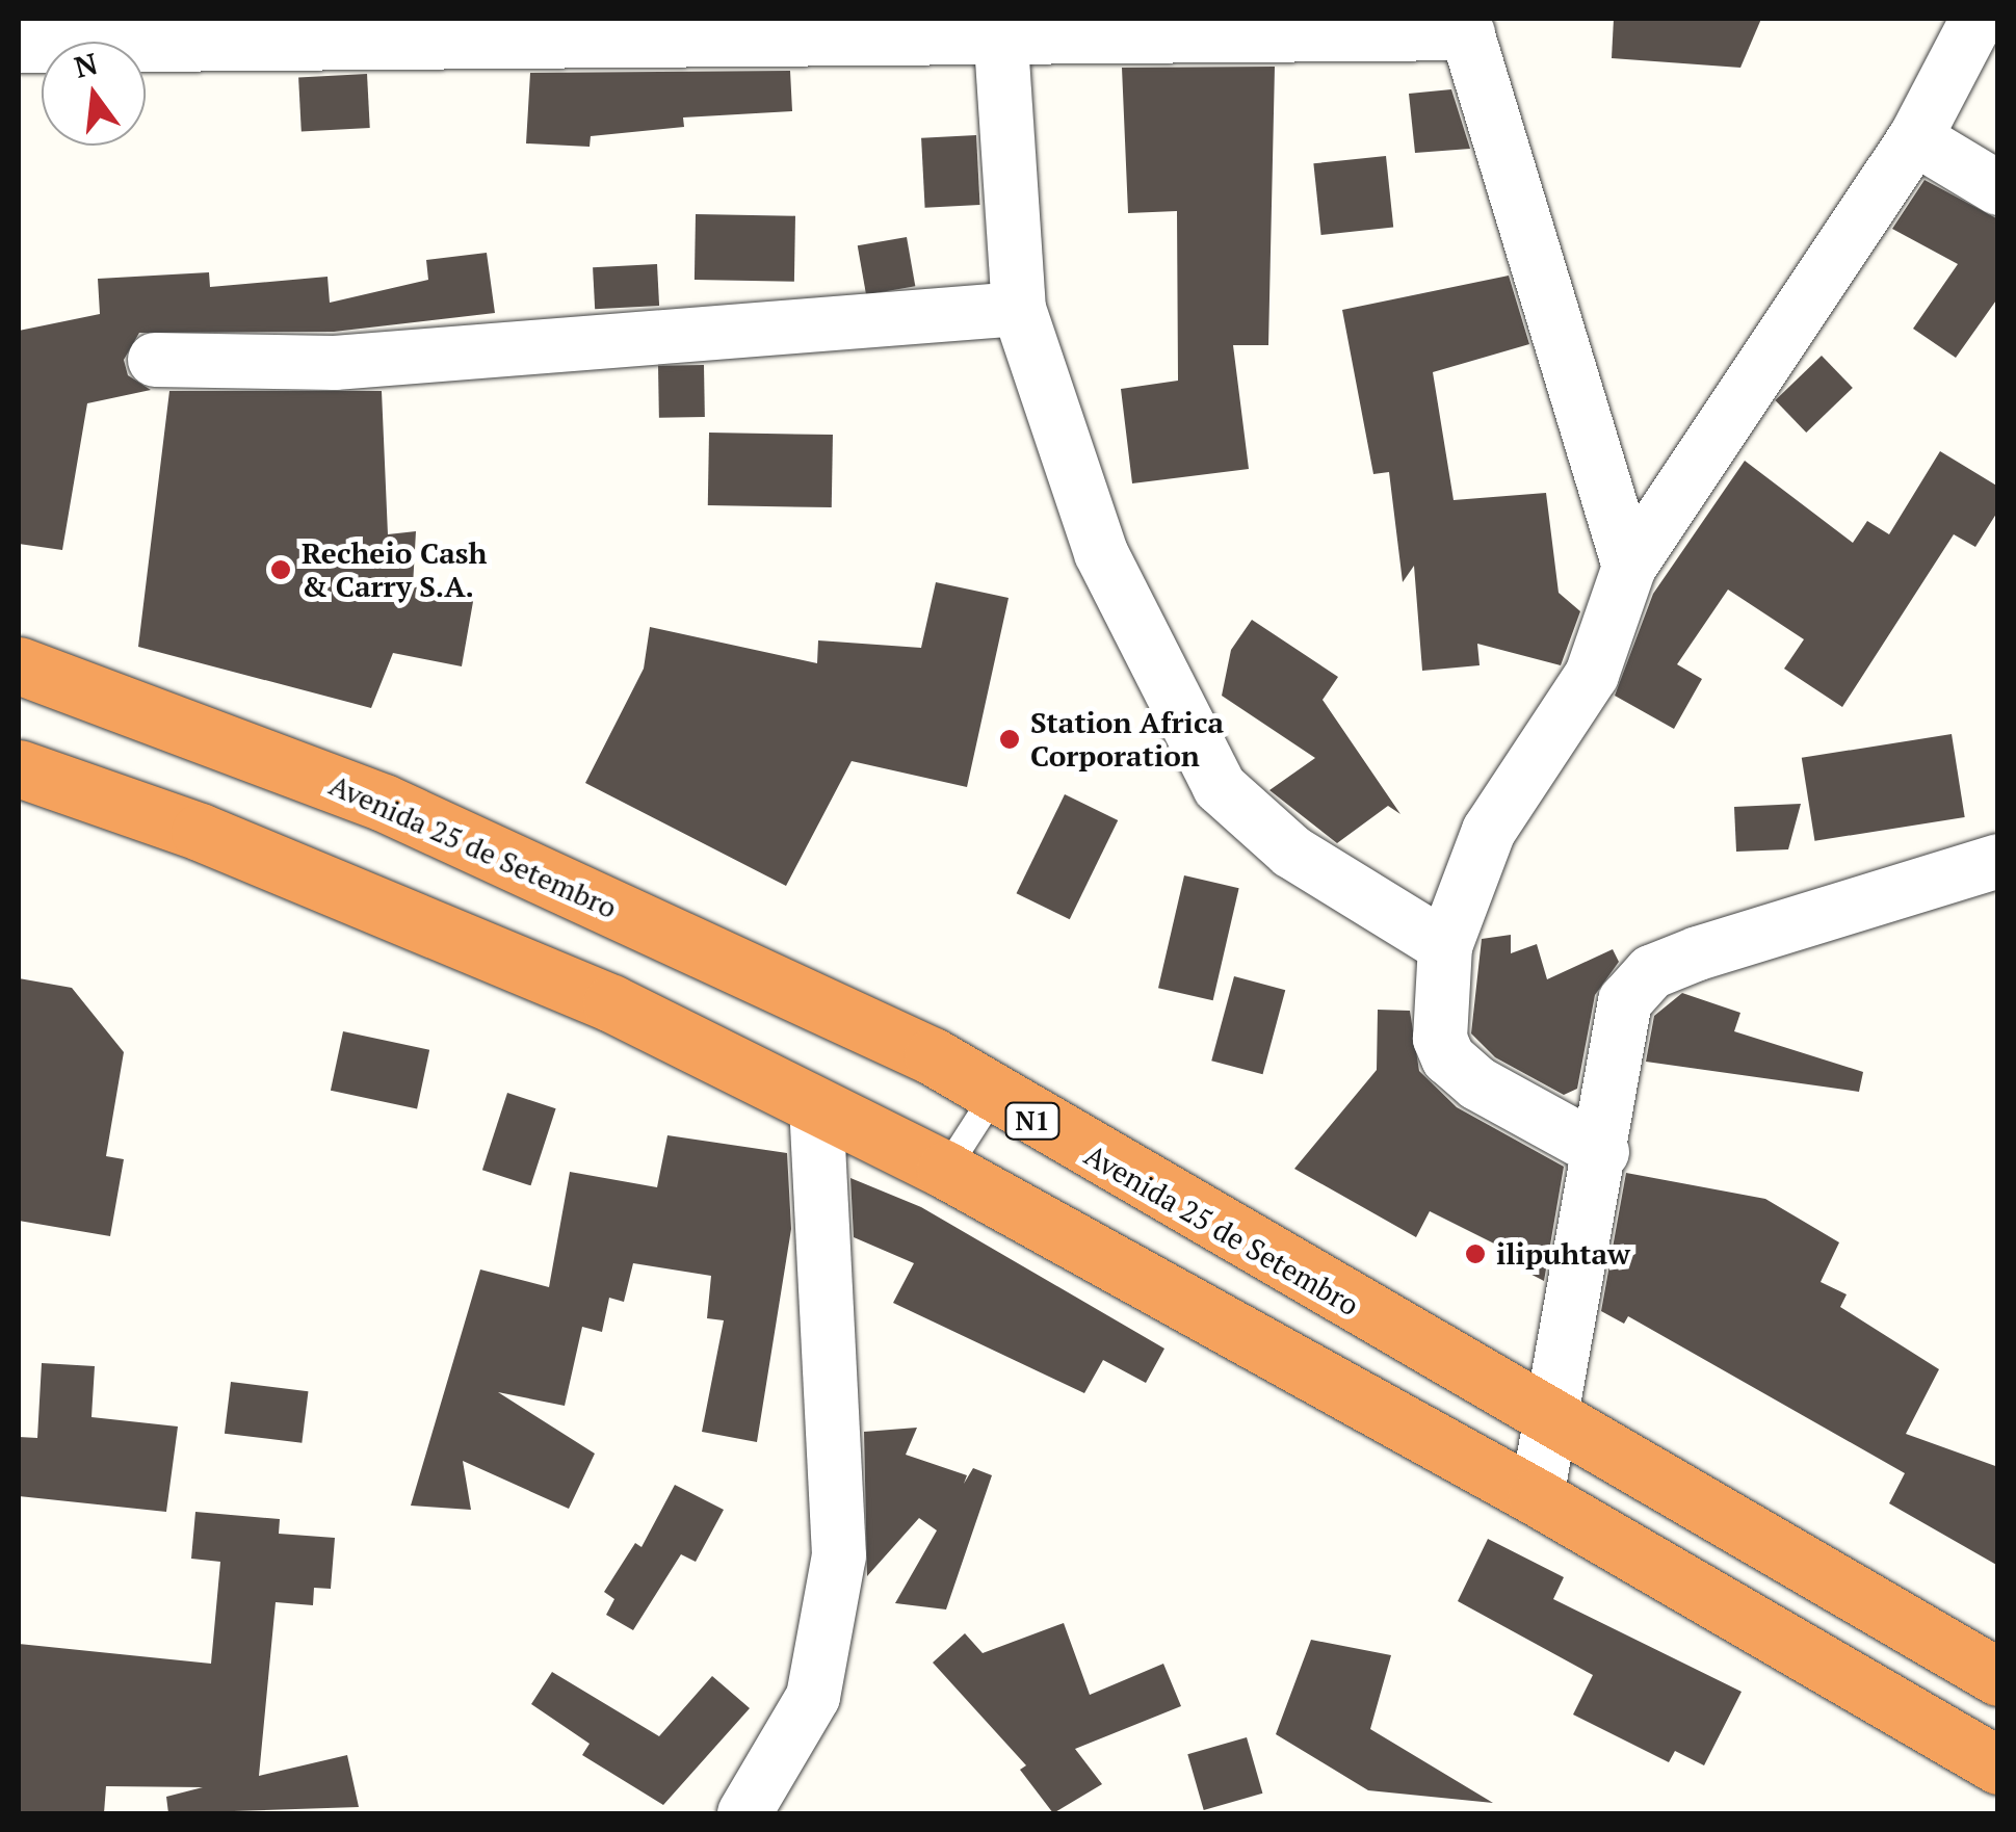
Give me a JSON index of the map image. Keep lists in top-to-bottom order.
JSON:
{
  "streets": {
    "highway": ["Avenida 25 de Setembro", "N1"]
  },
  "places": ["Recheio Cash & Carry S.A.", "Station Africa Corporation", "ilipuhtaw"],
  "north": "top"
}
